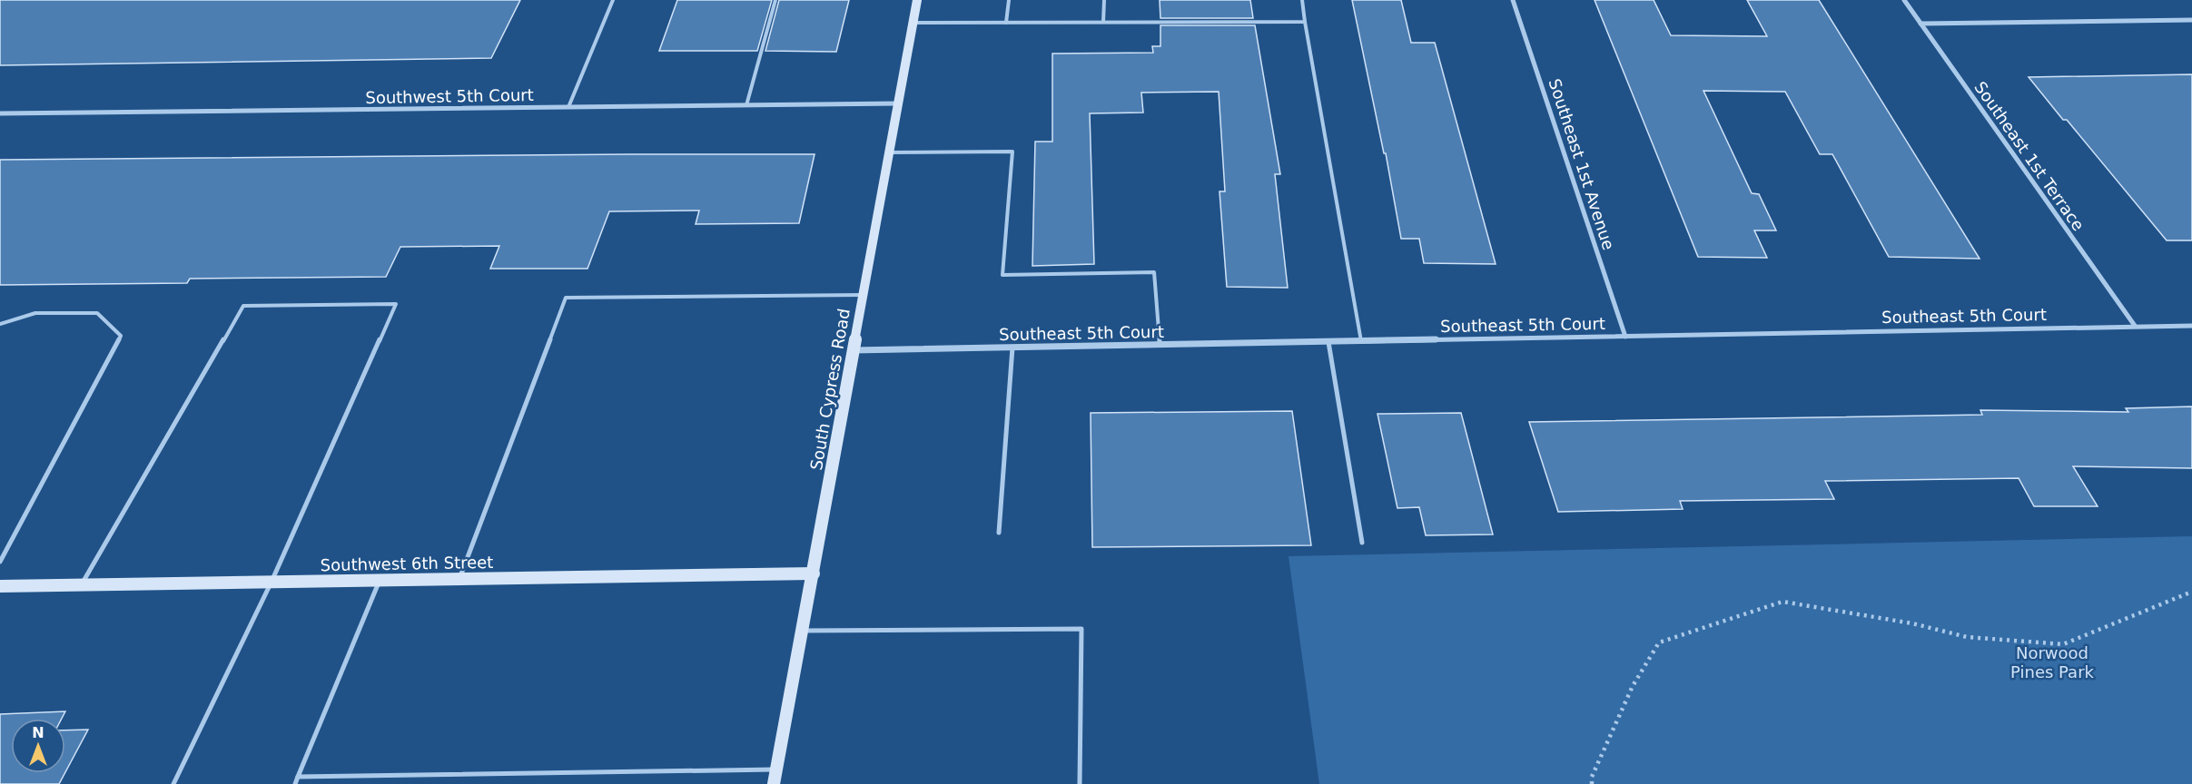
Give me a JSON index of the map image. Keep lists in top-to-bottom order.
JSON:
{
  "streets": {
    "street": [
      "Southwest 5th Court",
      "Southeast 1st Terrace",
      "Southeast 1st Avenue",
      "Southeast 5th Court",
      "South Cypress Road",
      "Southwest 6th Street"
    ]
  },
  "crossings": [
    ["Southwest 5th Court", "South Cypress Road"],
    ["Southeast 1st Terrace", "Southeast 5th Court"],
    ["Southeast 1st Avenue", "Southeast 5th Court"],
    ["Southeast 5th Court", "South Cypress Road"],
    ["South Cypress Road", "Southwest 6th Street"]
  ],
  "parks": ["Norwood Pines Park"],
  "north": "top"
}
